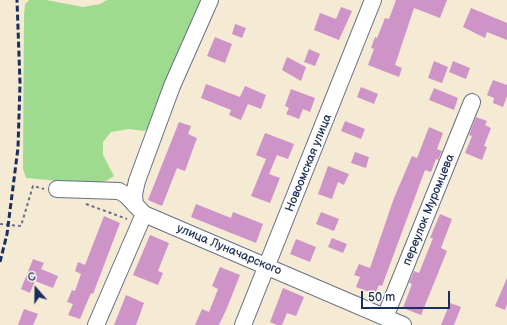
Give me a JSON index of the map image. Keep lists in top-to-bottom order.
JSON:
{
  "streets": {
    "street": ["Новоомская улица", "переулок Муромцева", "улица Луначарского"]
  },
  "crossings": [
    ["Новоомская улица", "улица Луначарского"],
    ["переулок Муромцева", "улица Луначарского"]
  ],
  "scale_bar": "50 m",
  "north": "top"
}
